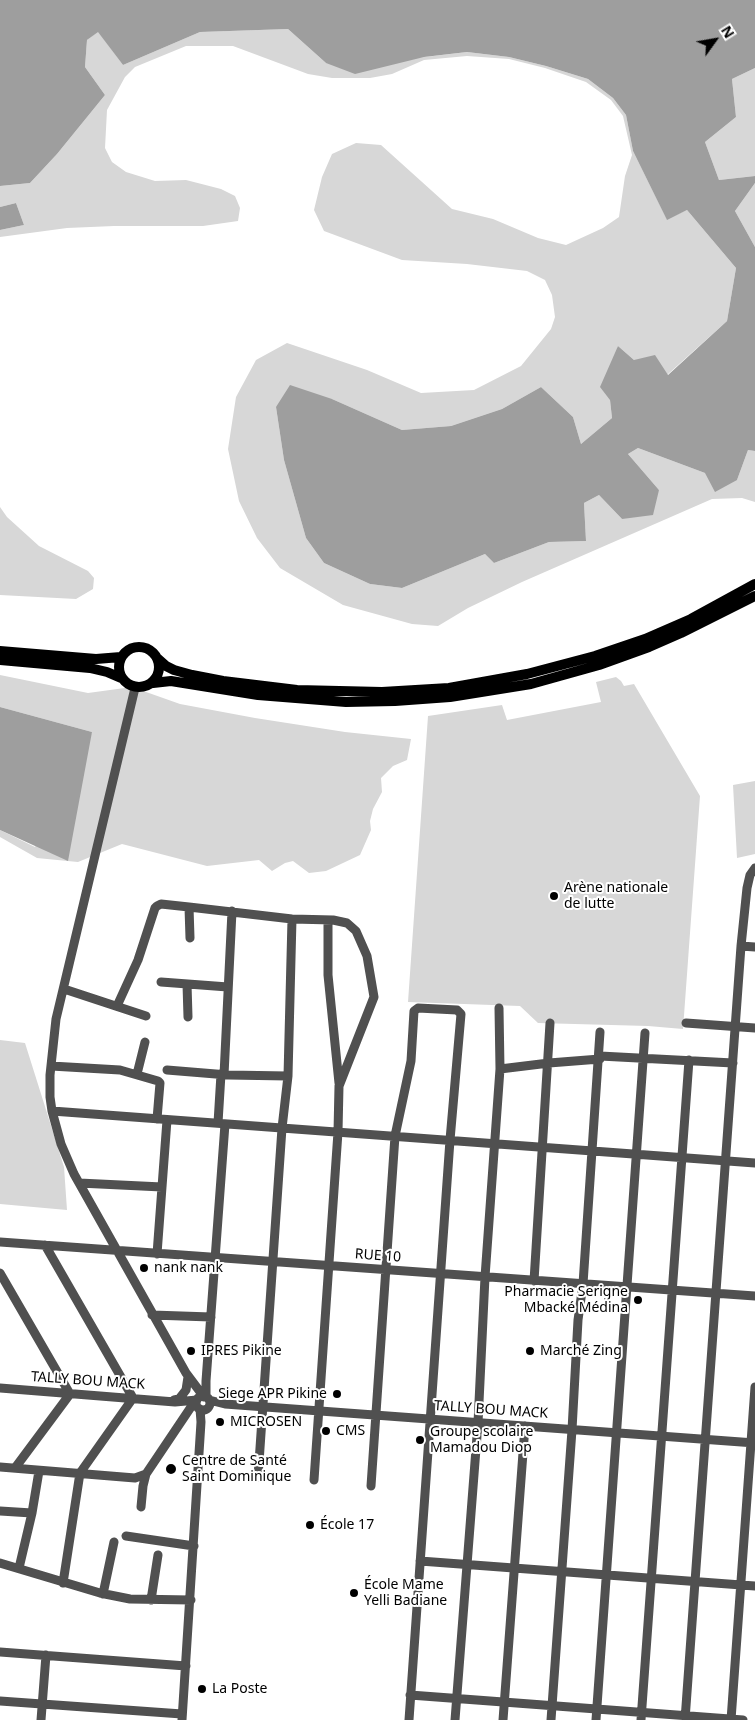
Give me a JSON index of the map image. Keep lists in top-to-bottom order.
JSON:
{
  "streets": {
    "street": ["RUE 10", "TALLY BOU MACK"]
  },
  "places": [
    "Arène nationale de lutte",
    "nank nank",
    "Pharmacie Serigne Mbacké Médina",
    "IPRES Pikine",
    "Marché Zing",
    "Siege APR Pikine",
    "MICROSEN",
    "CMS",
    "Groupe scolaire Mamadou Diop",
    "Centre de Santé Saint Dominique",
    "École 17",
    "École Mame Yelli Badiane",
    "La Poste"
  ],
  "north": "top right"
}
